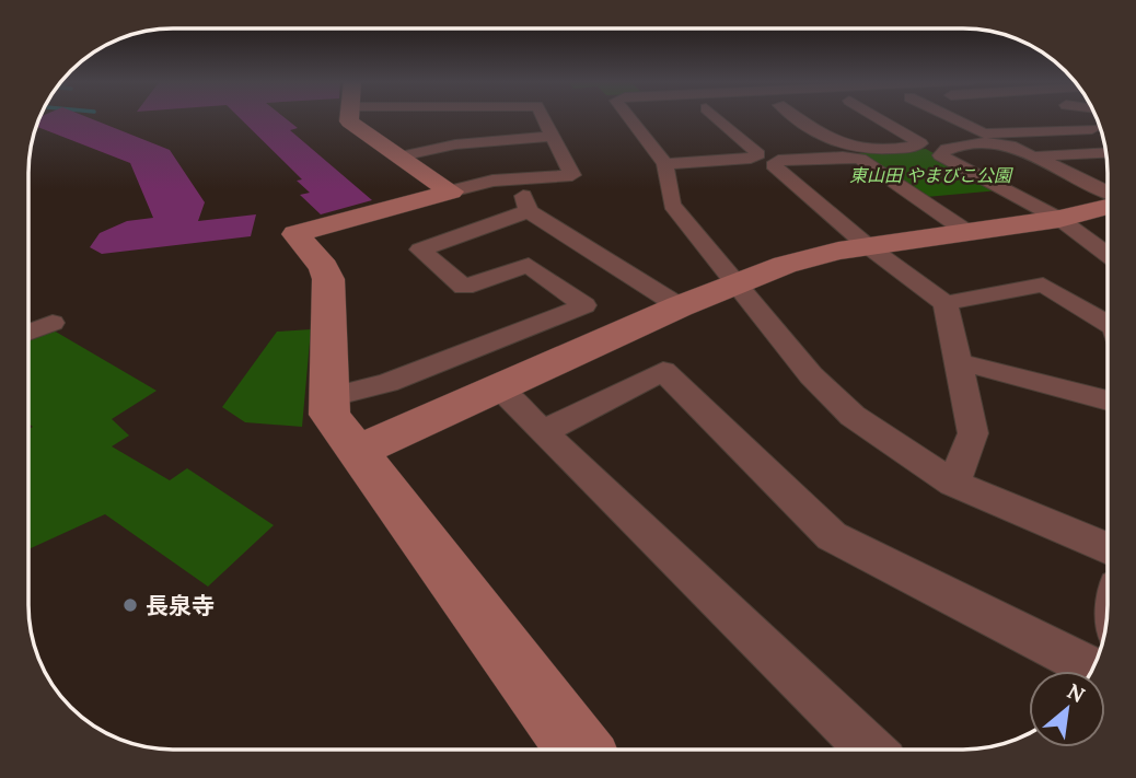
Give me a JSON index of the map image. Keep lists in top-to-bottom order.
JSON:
{
  "parks": ["東山田 やまびこ公園"],
  "places": ["長泉寺"],
  "north": "top right"
}
